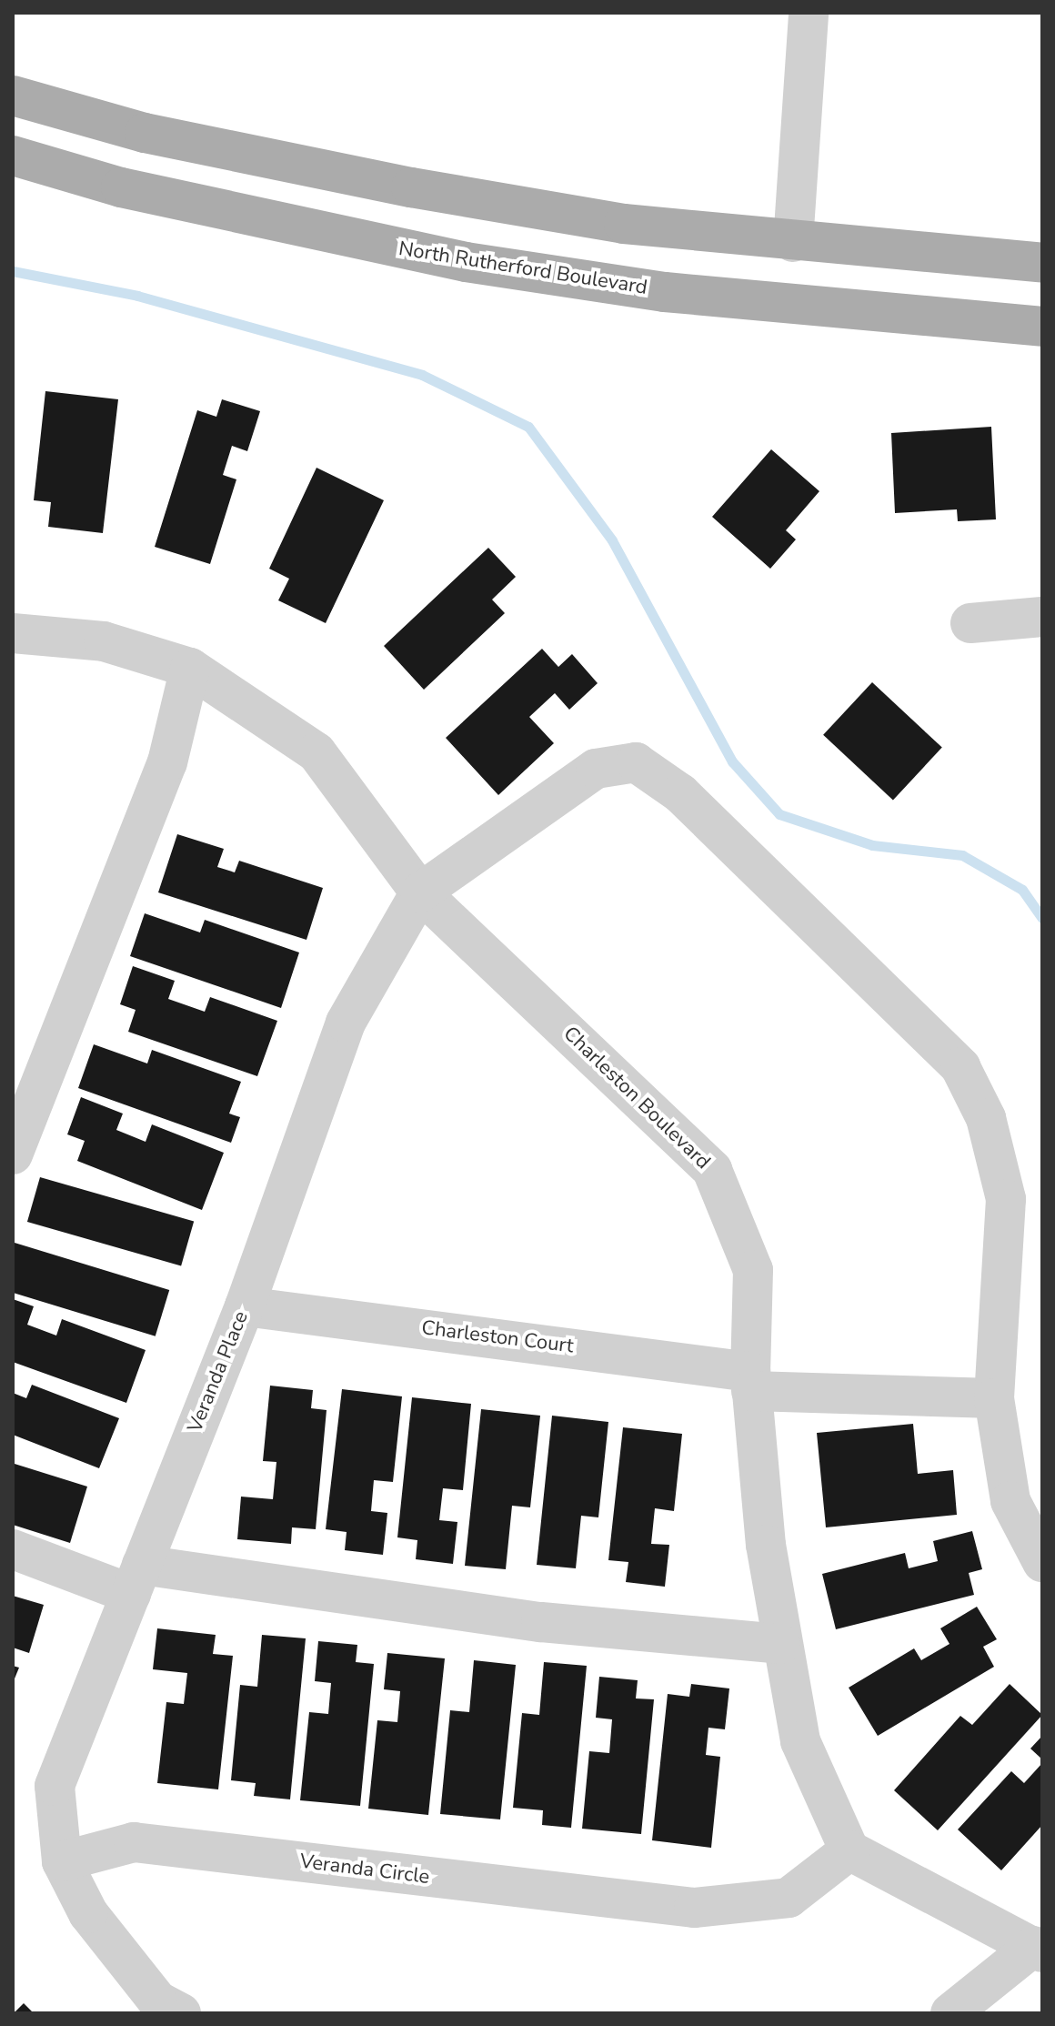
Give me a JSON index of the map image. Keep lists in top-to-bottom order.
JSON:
{
  "streets": {
    "main road": ["North Rutherford Boulevard"],
    "street": [
      "Charleston Boulevard",
      "Charleston Court",
      "Veranda Place",
      "Veranda Circle"
    ]
  },
  "crossings": [
    ["Charleston Boulevard", "Charleston Court"],
    ["Charleston Boulevard", "Veranda Place"],
    ["Charleston Boulevard", "Veranda Circle"],
    ["Charleston Court", "Veranda Place"],
    ["Veranda Place", "Veranda Circle"]
  ]
}
